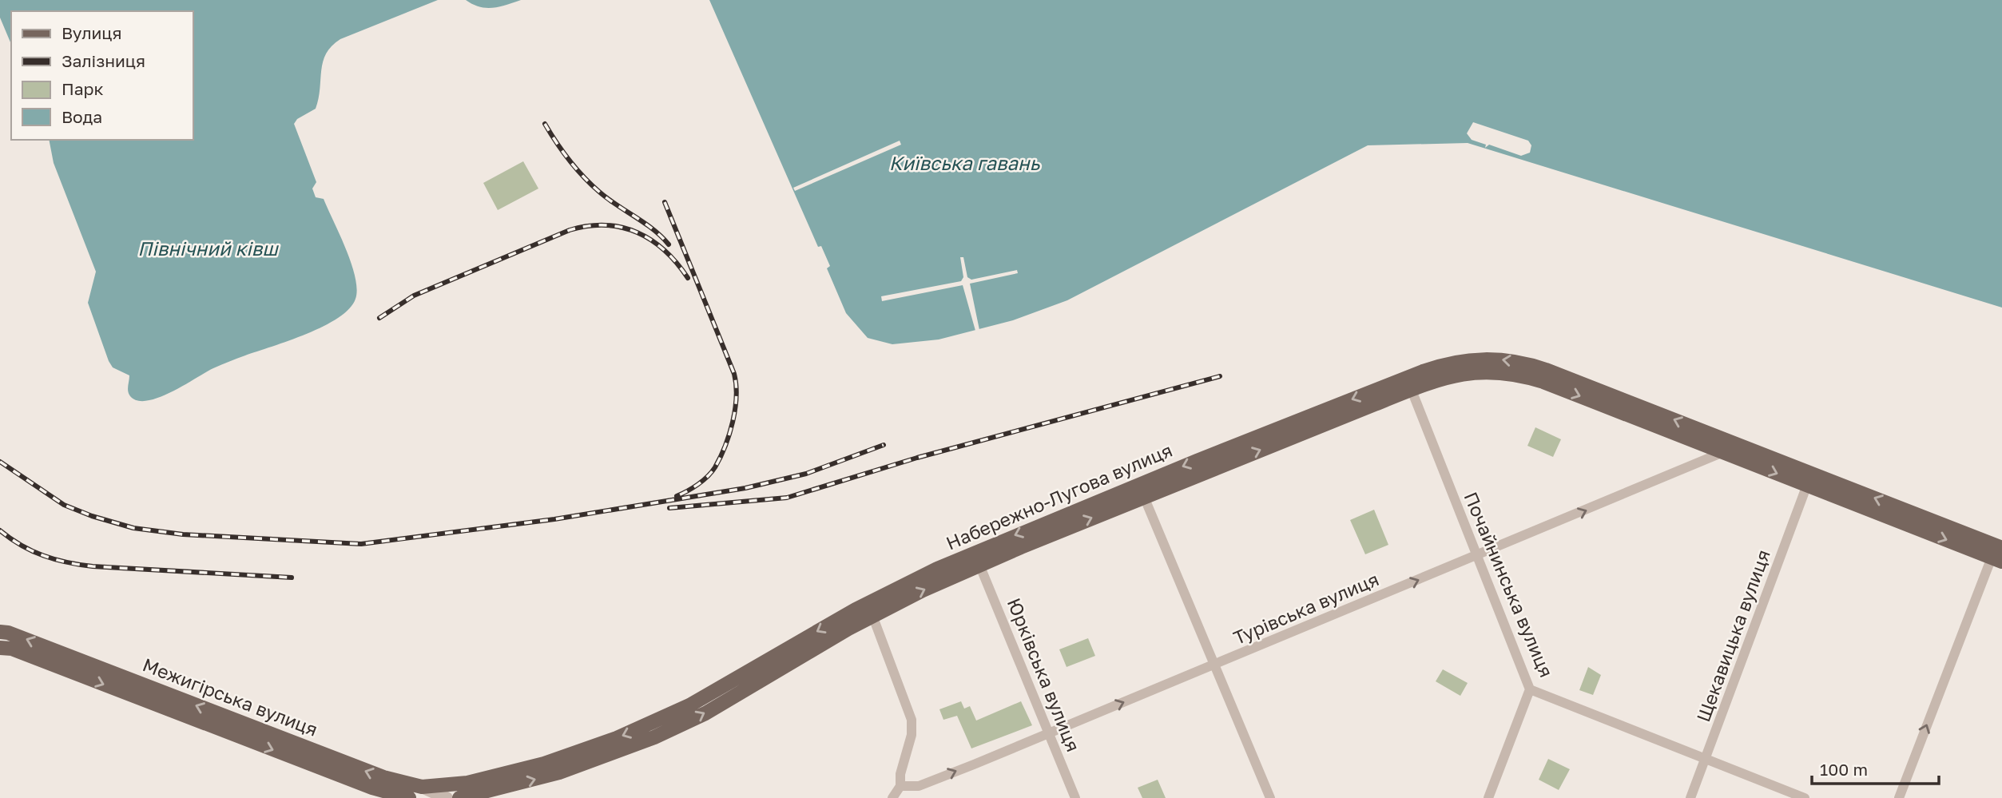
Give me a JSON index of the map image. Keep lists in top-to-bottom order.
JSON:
{
  "streets": {
    "main road": ["Набережно-Лугова вулиця", "Межигірська вулиця"],
    "street": [
      "Почайнинська вулиця",
      "Турівська вулиця",
      "Щекавицька вулиця",
      "Юрківська вулиця"
    ]
  },
  "crossings": [
    ["Набережно-Лугова вулиця", "Почайнинська вулиця"],
    ["Набережно-Лугова вулиця", "Турівська вулиця"],
    ["Набережно-Лугова вулиця", "Юрківська вулиця"],
    ["Набережно-Лугова вулиця", "Межигірська вулиця"],
    ["Почайнинська вулиця", "Турівська вулиця"],
    ["Почайнинська вулиця", "Щекавицька вулиця"],
    ["Турівська вулиця", "Юрківська вулиця"]
  ],
  "one_way": ["Турівська вулиця"],
  "water": ["Київська гавань", "Північний ківш"],
  "legend": [
    "Вулиця",
    "Залізниця",
    "Парк",
    "Вода"
  ],
  "scale_bar": "100 m"
}
